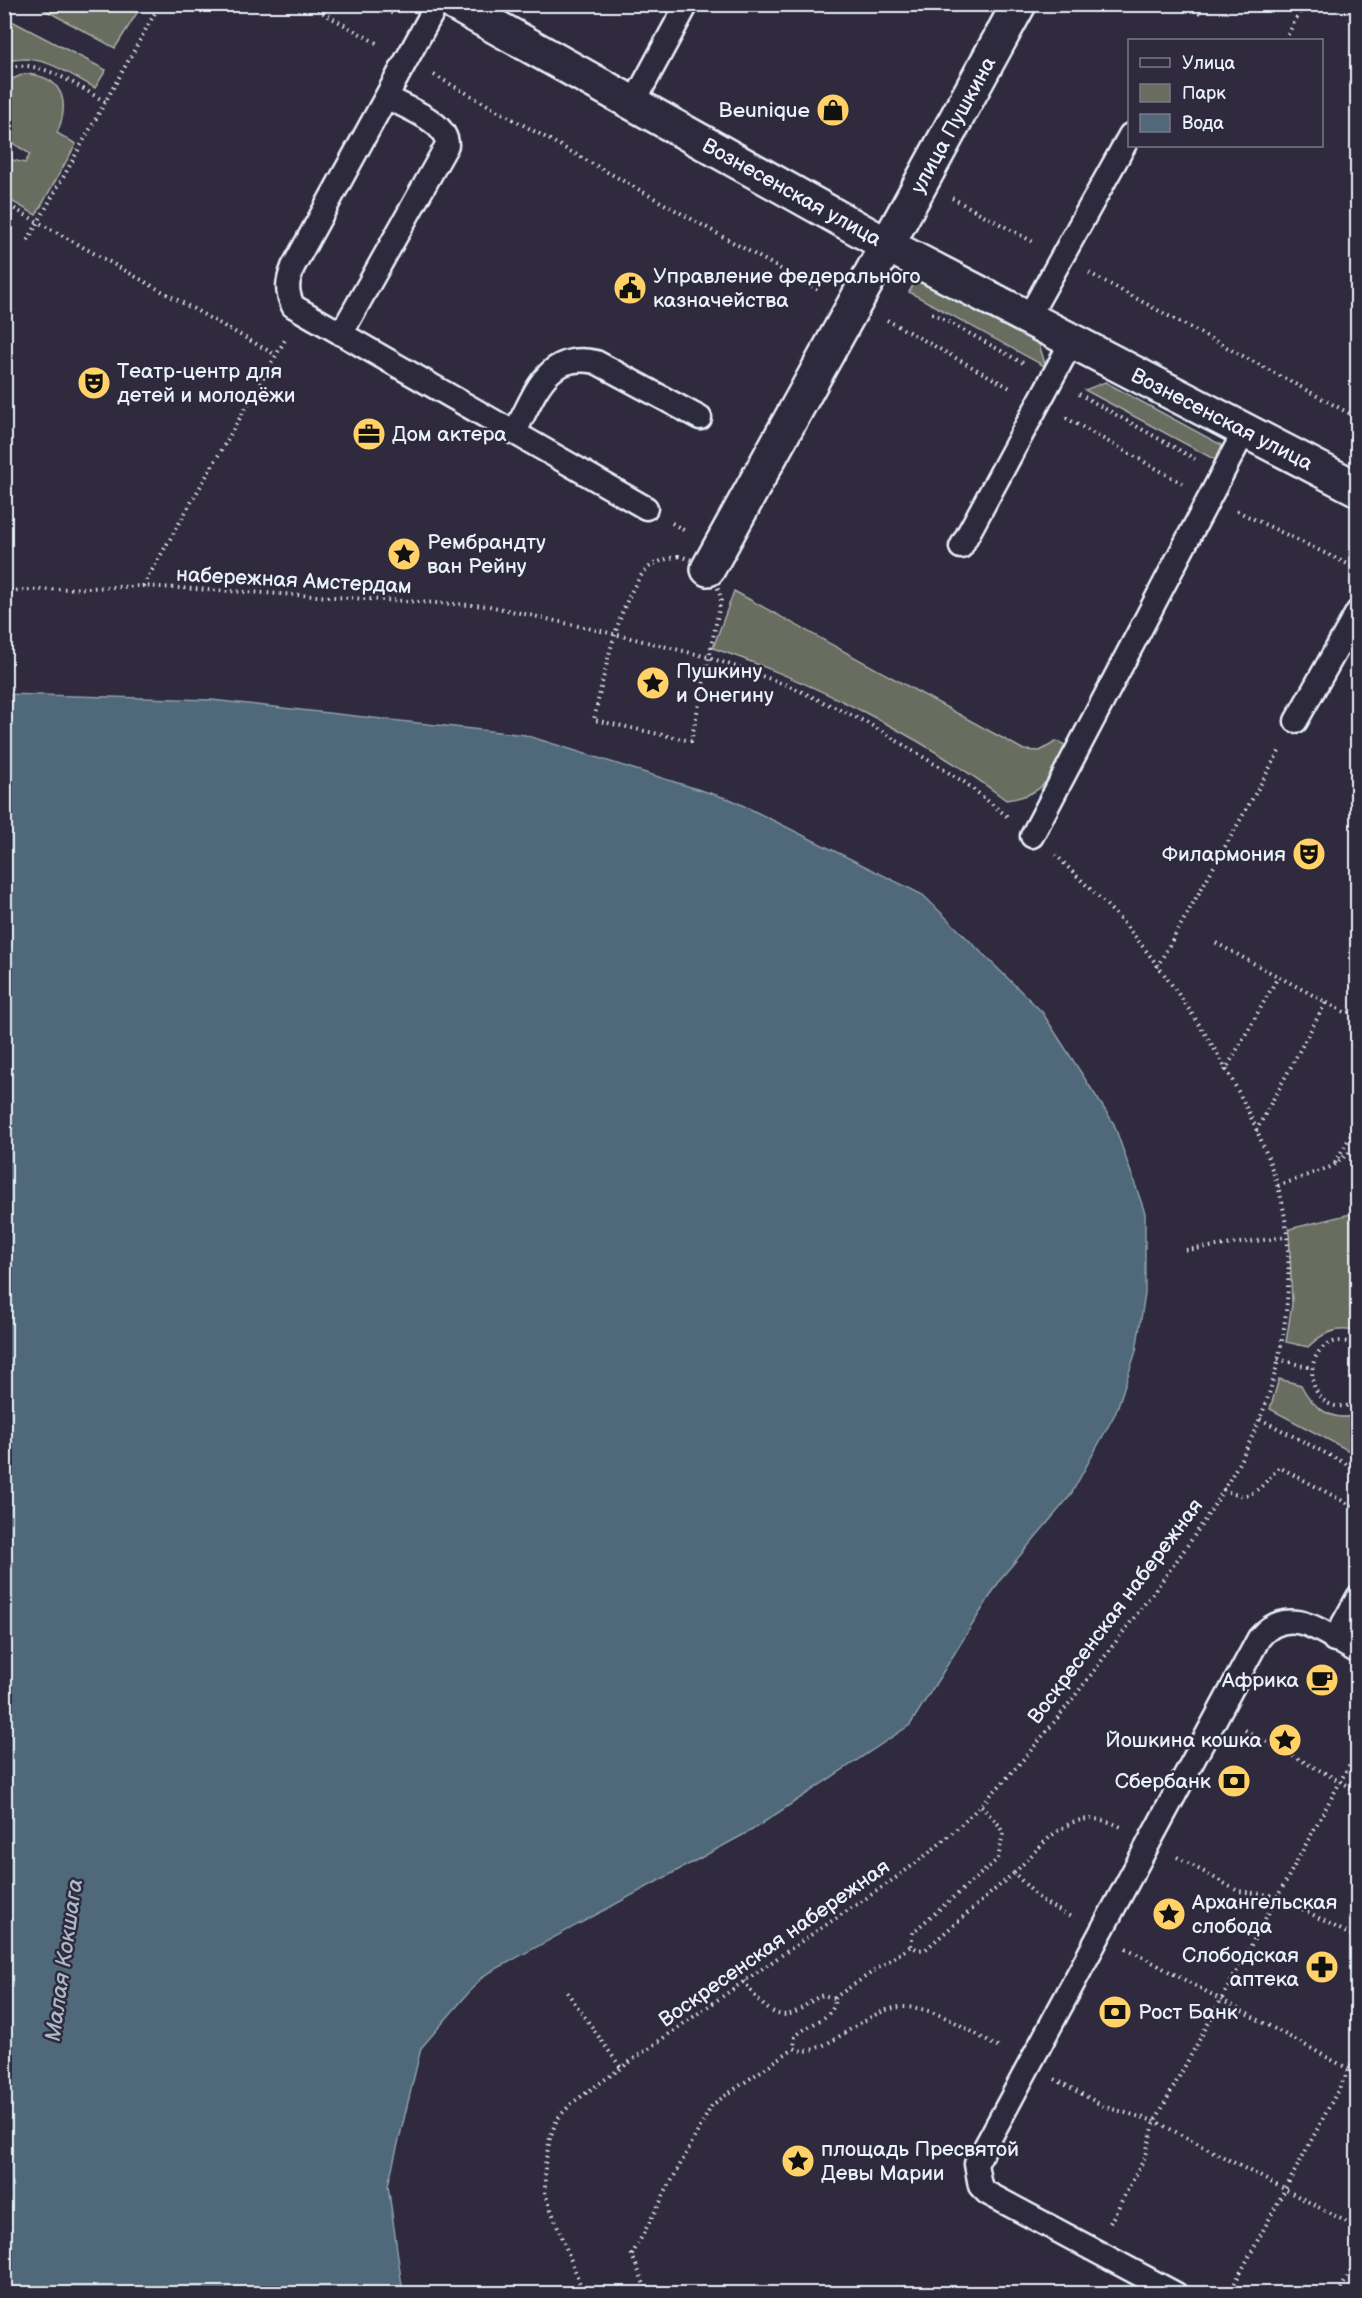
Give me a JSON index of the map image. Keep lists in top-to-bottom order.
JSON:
{
  "streets": {
    "main road": ["улица Пушкина", "Вознесенская улица"],
    "path": ["набережная Амстердам", "Воскресенская набережная"]
  },
  "crossings": [
    ["улица Пушкина", "Вознесенская улица"],
    ["набережная Амстердам", "Воскресенская набережная"]
  ],
  "water": ["Малая Кокшага"],
  "places": {
    "shop": ["Beunique"],
    "public building": ["Управление федерального казначейства"],
    "theatre": ["Театр-центр для детей и молодёжи", "Филармония"],
    "office": ["Дом актера"],
    "place": [
      "Рембрандту ван Рейну",
      "Пушкину и Онегину",
      "Йошкина кошка",
      "Архангельская слобода",
      "площадь Пресвятой Девы Марии"
    ],
    "cafe": ["Африка"],
    "bank": ["Сбербанк", "Рост Банк"],
    "pharmacy": ["Слободская аптека"]
  },
  "legend": ["Улица", "Парк", "Вода"]
}
